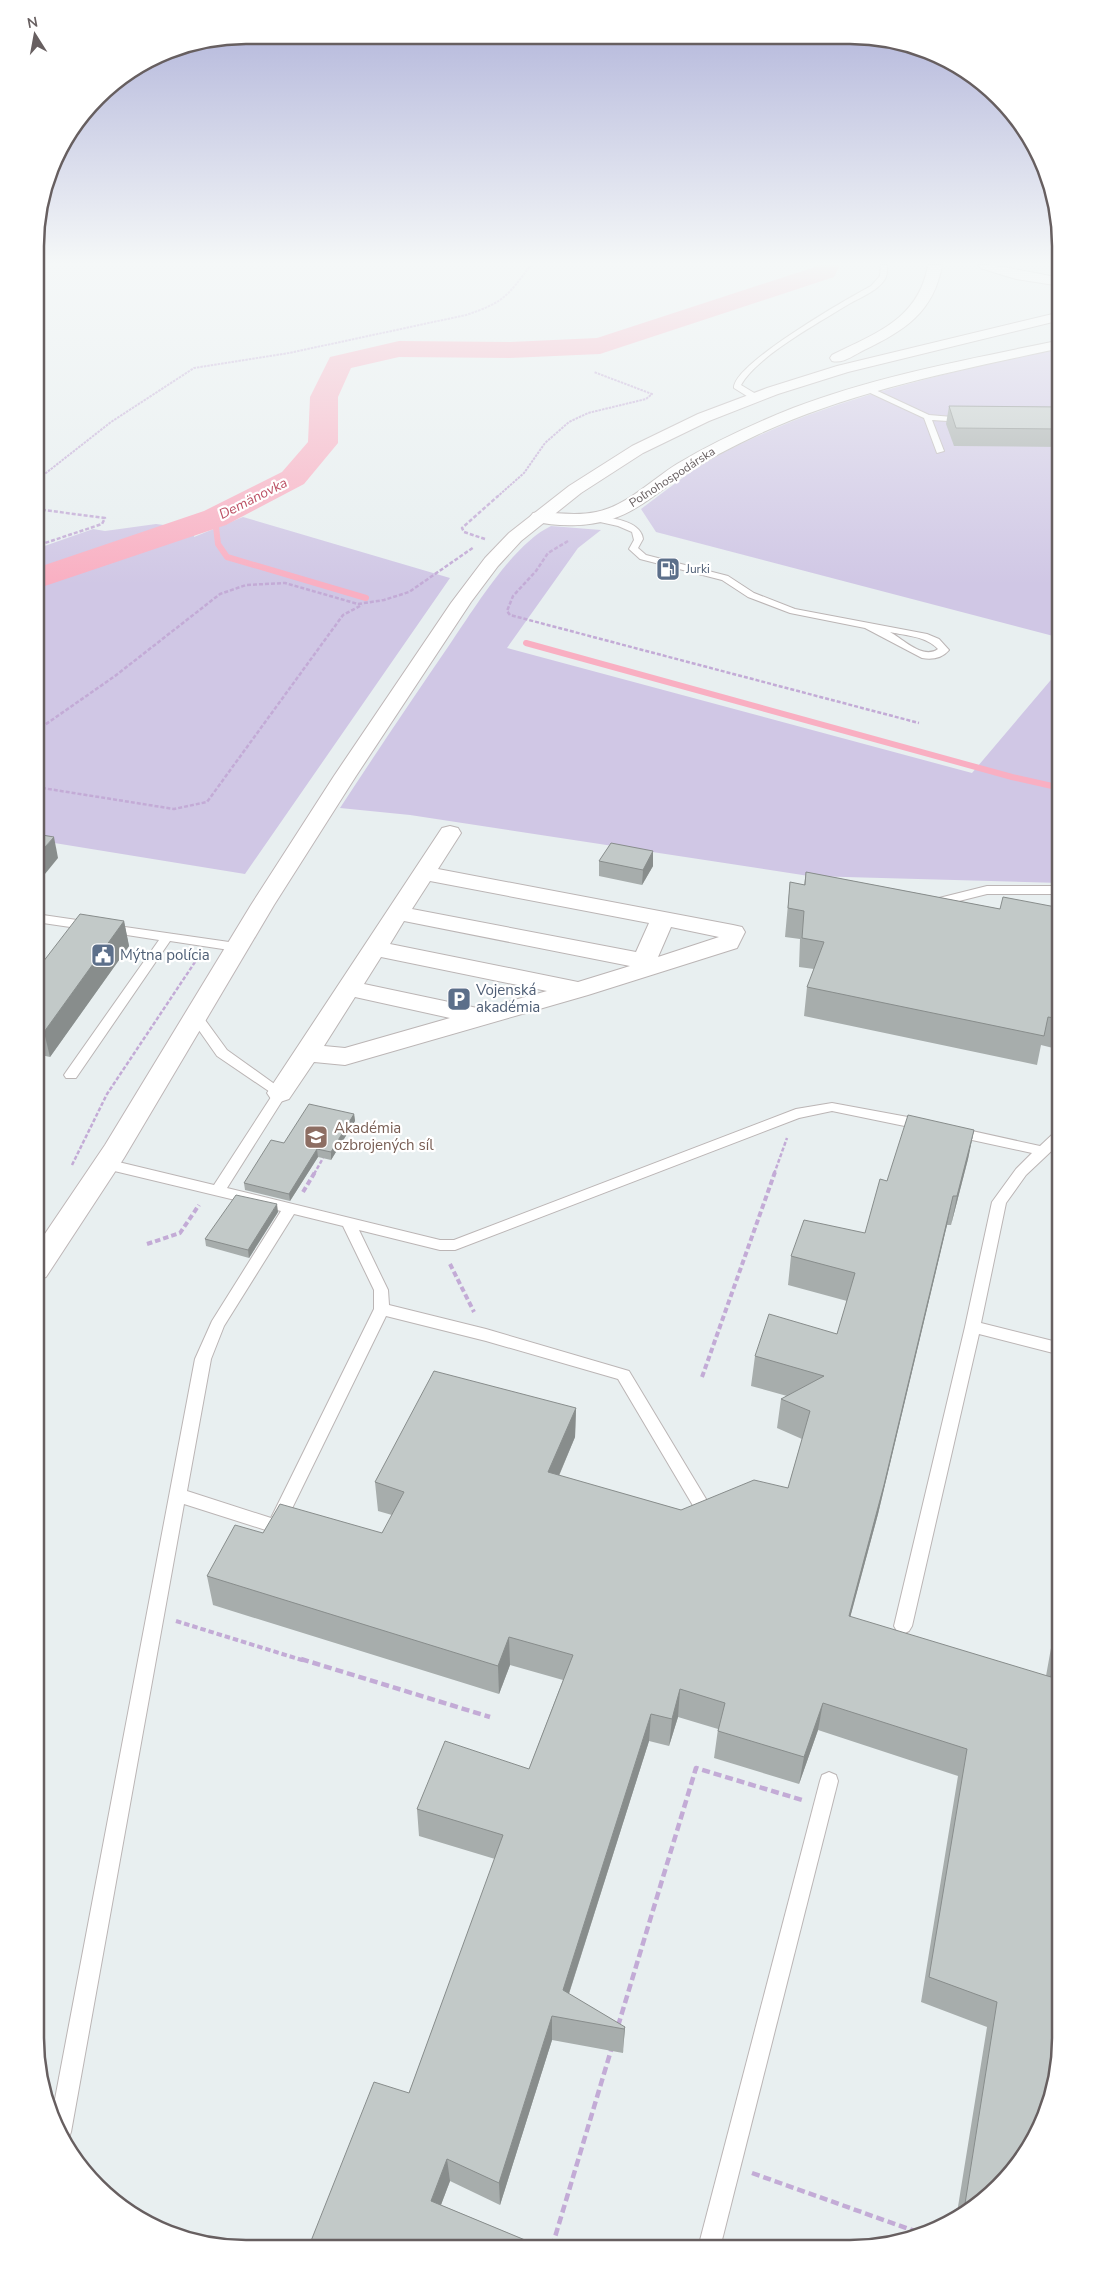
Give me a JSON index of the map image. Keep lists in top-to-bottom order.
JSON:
{
  "streets": {
    "main road": ["Poľnohospodárska"]
  },
  "water": ["Demänovka"],
  "places": {
    "fuel station": ["Jurki"],
    "public building": ["Mýtna polícia"],
    "parking": ["Vojenská akadémia"],
    "school or university": ["Akadémia ozbrojených síl"]
  },
  "north": "top"
}
